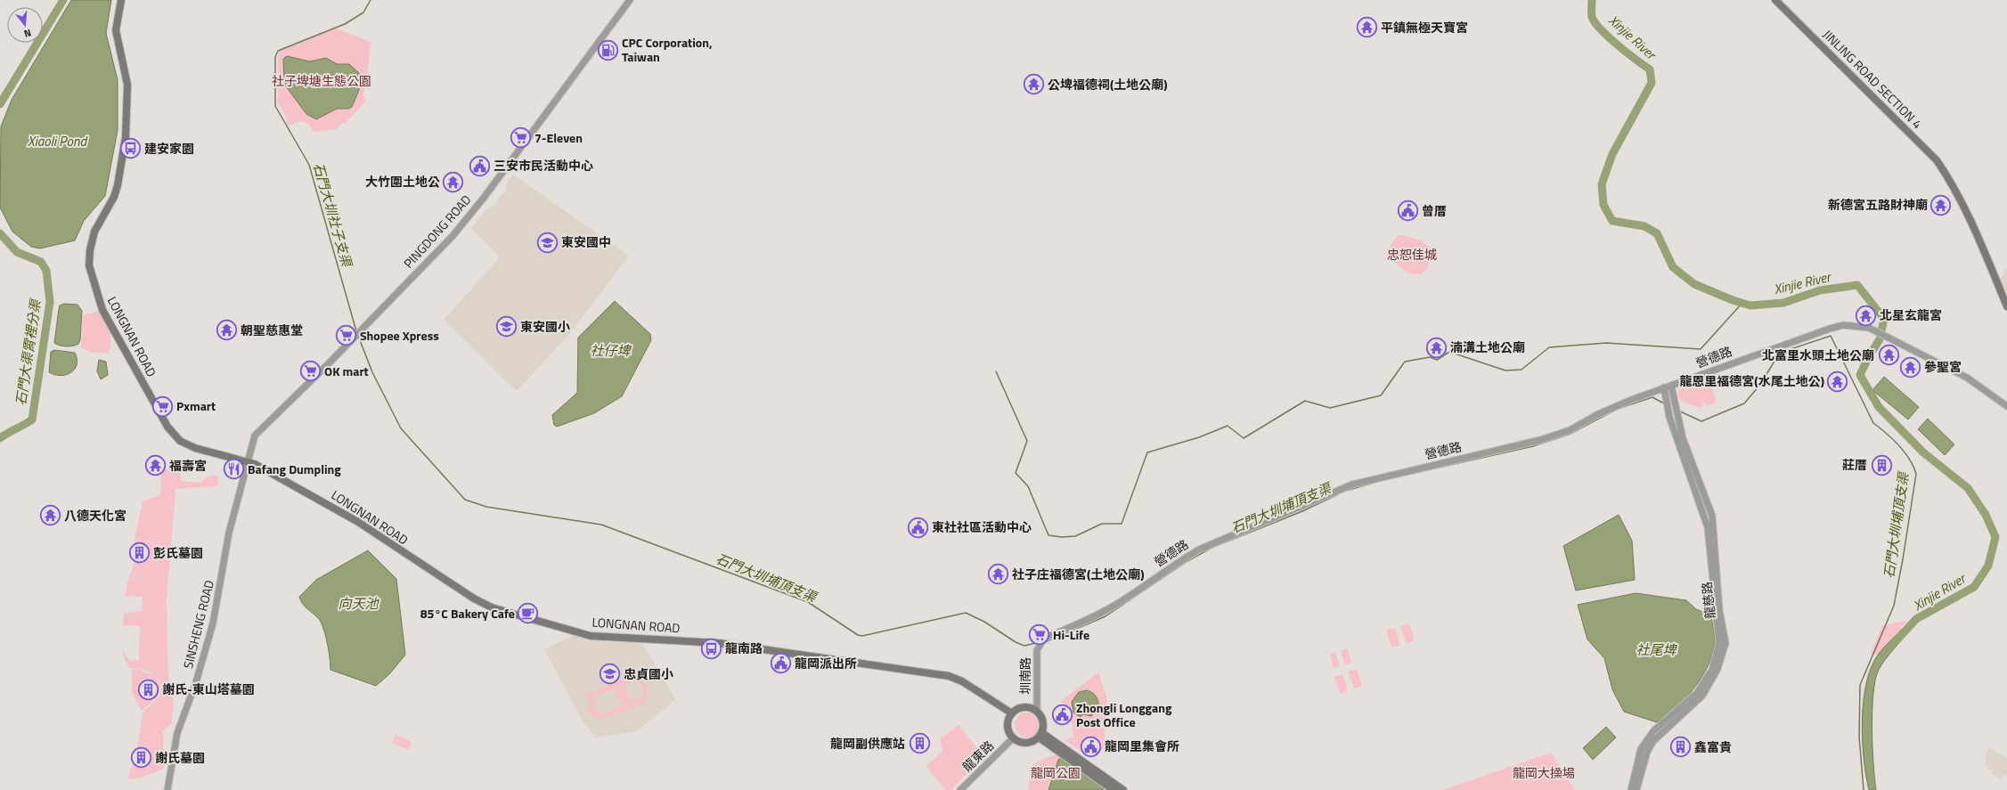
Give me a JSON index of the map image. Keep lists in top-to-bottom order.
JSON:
{
  "streets": {
    "main road": ["JINLING ROAD SECTION 4", "LONGNAN ROAD"],
    "street": [
      "PINGDONG ROAD",
      "營德路",
      "龍慈路",
      "SINSHENG ROAD",
      "圳南路",
      "龍東路"
    ]
  },
  "crossings": [
    ["PINGDONG ROAD", "LONGNAN ROAD"],
    ["PINGDONG ROAD", "SINSHENG ROAD"],
    ["LONGNAN ROAD", "SINSHENG ROAD"],
    ["LONGNAN ROAD", "圳南路"],
    ["LONGNAN ROAD", "龍東路"],
    ["營德路", "龍慈路"],
    ["營德路", "圳南路"],
    ["圳南路", "龍東路"]
  ],
  "water": [
    "Xinjie River",
    "Xiaoli Pond",
    "石門大圳社子支渠",
    "社仔埤",
    "石門大渠霄裡分渠",
    "石門大圳埔頂支渠",
    "向天池",
    "社尾埤"
  ],
  "parks": [
    "社子埤塘生態公園",
    "忠恕佳城",
    "龍岡公園",
    "龍岡大操場"
  ],
  "places": {
    "temple": [
      "平鎮無極天寶宮",
      "公埤福德祠(土地公廟)",
      "大竹圍土地公",
      "新德宮五路財神廟",
      "北星玄龍宮",
      "朝聖慈惠堂",
      "湳溝土地公廟",
      "北富里水頭土地公廟",
      "參聖宮",
      "龍恩里福德宮(水尾土地公)",
      "福壽宮",
      "八德天化宮",
      "社子庄福德宮(土地公廟)"
    ],
    "fuel station": ["CPC Corporation, Taiwan"],
    "supermarket": [
      "7-Eleven",
      "Shopee Xpress",
      "OK mart",
      "Pxmart",
      "Hi-Life"
    ],
    "bus stop": ["建安家園", "龍南路"],
    "public building": [
      "三安市民活動中心",
      "曾厝",
      "東社社區活動中心",
      "龍岡派出所",
      "Zhongli Longgang Post Office",
      "龍岡里集會所"
    ],
    "school or university": ["東安國中", "東安國小", "忠貞國小"],
    "building": [
      "莊厝",
      "彭氏墓園",
      "謝氏-東山塔墓園",
      "龍岡副供應站",
      "鑫富貴",
      "謝氏墓園"
    ],
    "restaurant": ["Bafang Dumpling"],
    "cafe": ["85°C Bakery Cafe"]
  },
  "north": "bottom"
}
